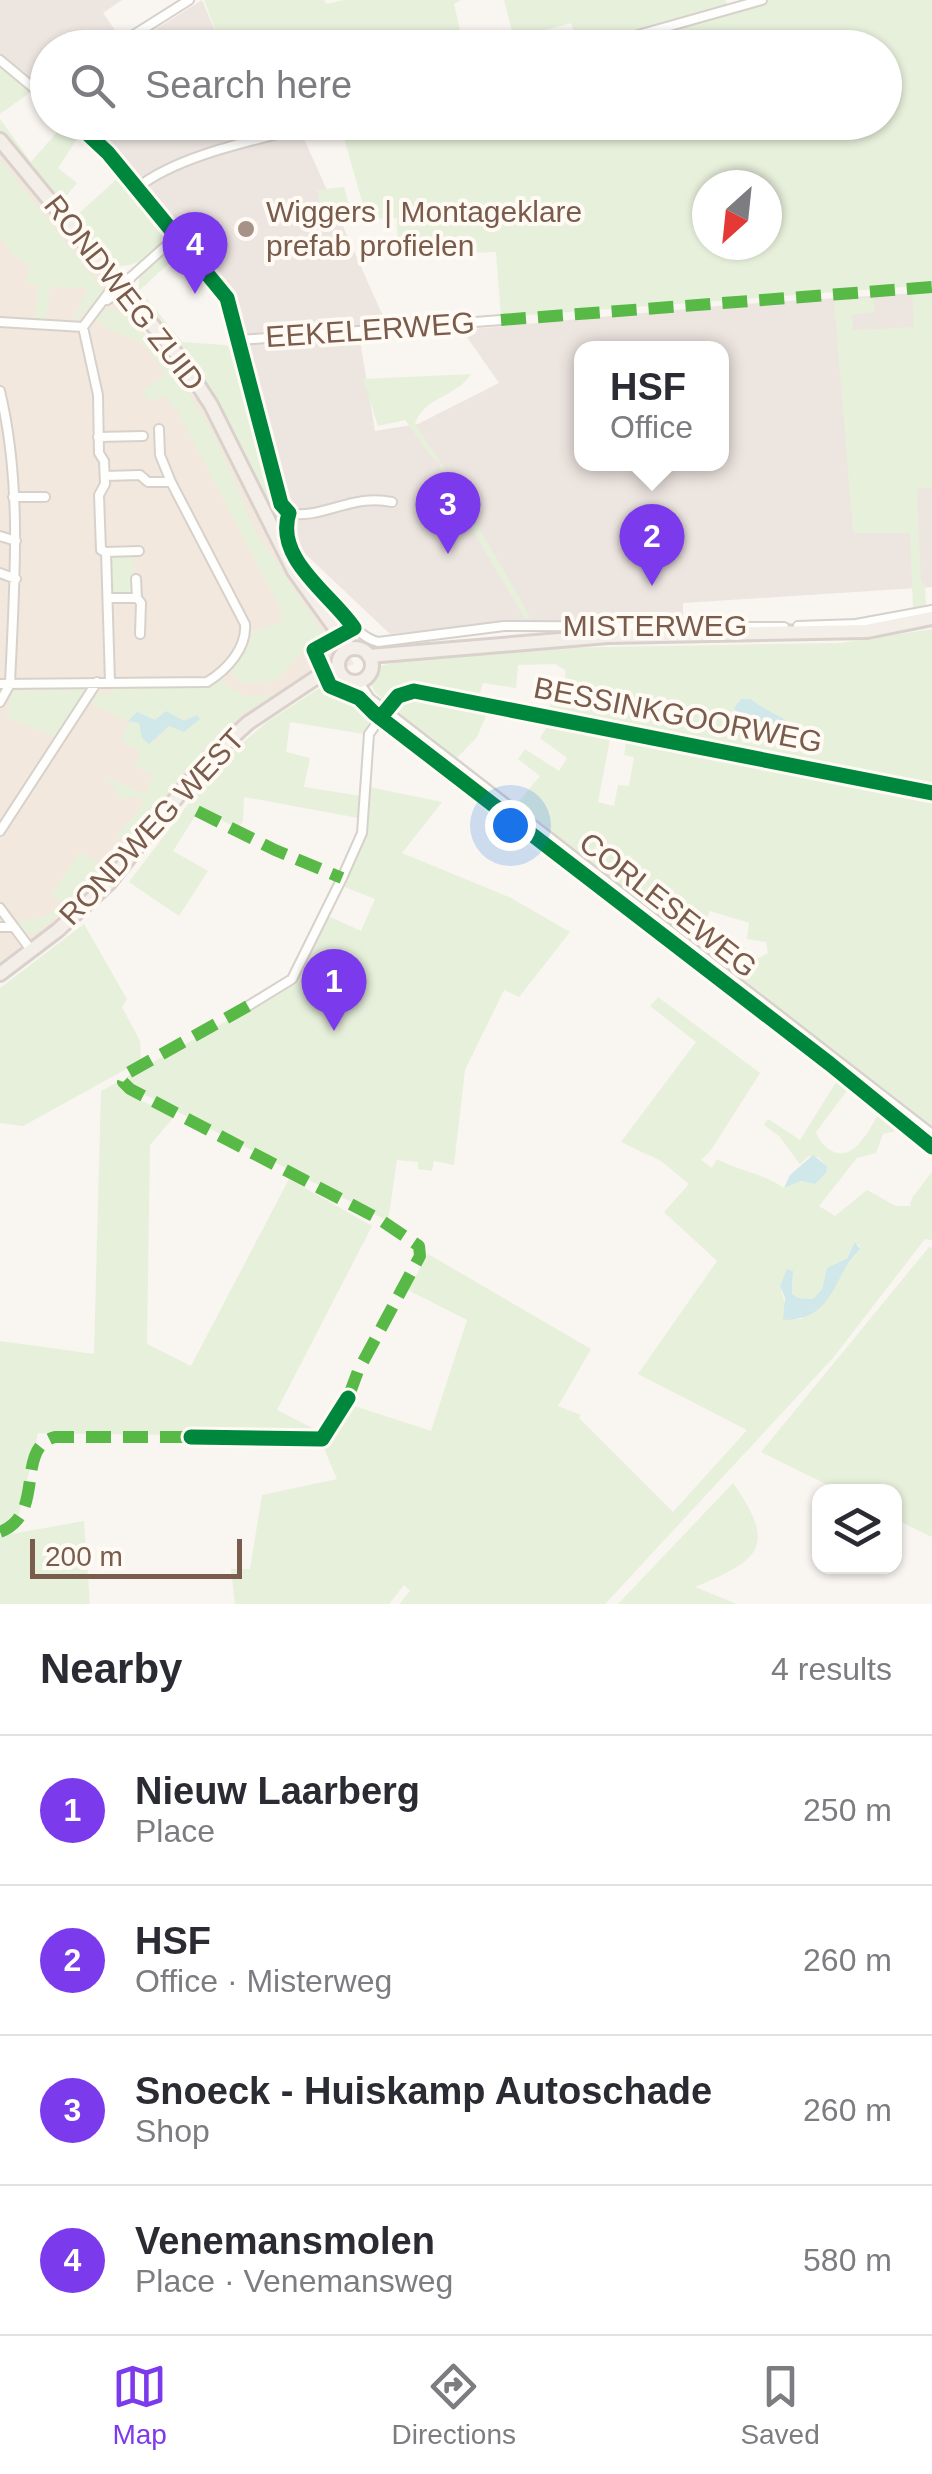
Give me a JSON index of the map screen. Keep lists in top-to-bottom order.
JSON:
{
  "streets": {
    "main road": [
      "RONDWEG ZUID",
      "MISTERWEG",
      "RONDWEG WEST",
      "CORLESEWEG"
    ],
    "street": ["EEKELERWEG"],
    "cycle path": ["BESSINKGOORWEG"]
  },
  "crossings": [
    ["MISTERWEG", "CORLESEWEG"]
  ],
  "places": ["Wiggers | Montageklare prefab profielen"],
  "scale_bar": "200 m",
  "north": "bottom left",
  "page": {
    "search": "Search here",
    "pins": [
      "4",
      "3",
      "2",
      "1"
    ],
    "popup": ["HSF", "Office"],
    "scale": "200 m",
    "heading": ["Nearby", "4 results"],
    "list": [
      {
        "mark": "1",
        "name": "Nieuw Laarberg",
        "note": "Place",
        "value": "250 m"
      },
      {
        "mark": "2",
        "name": "HSF",
        "note": "Office · Misterweg",
        "value": "260 m"
      },
      {
        "mark": "3",
        "name": "Snoeck - Huiskamp Autoschade",
        "note": "Shop",
        "value": "260 m"
      },
      {
        "mark": "4",
        "name": "Venemansmolen",
        "note": "Place · Venemansweg",
        "value": "580 m"
      }
    ],
    "nav": ["Map", "Directions", "Saved"]
  }
}
